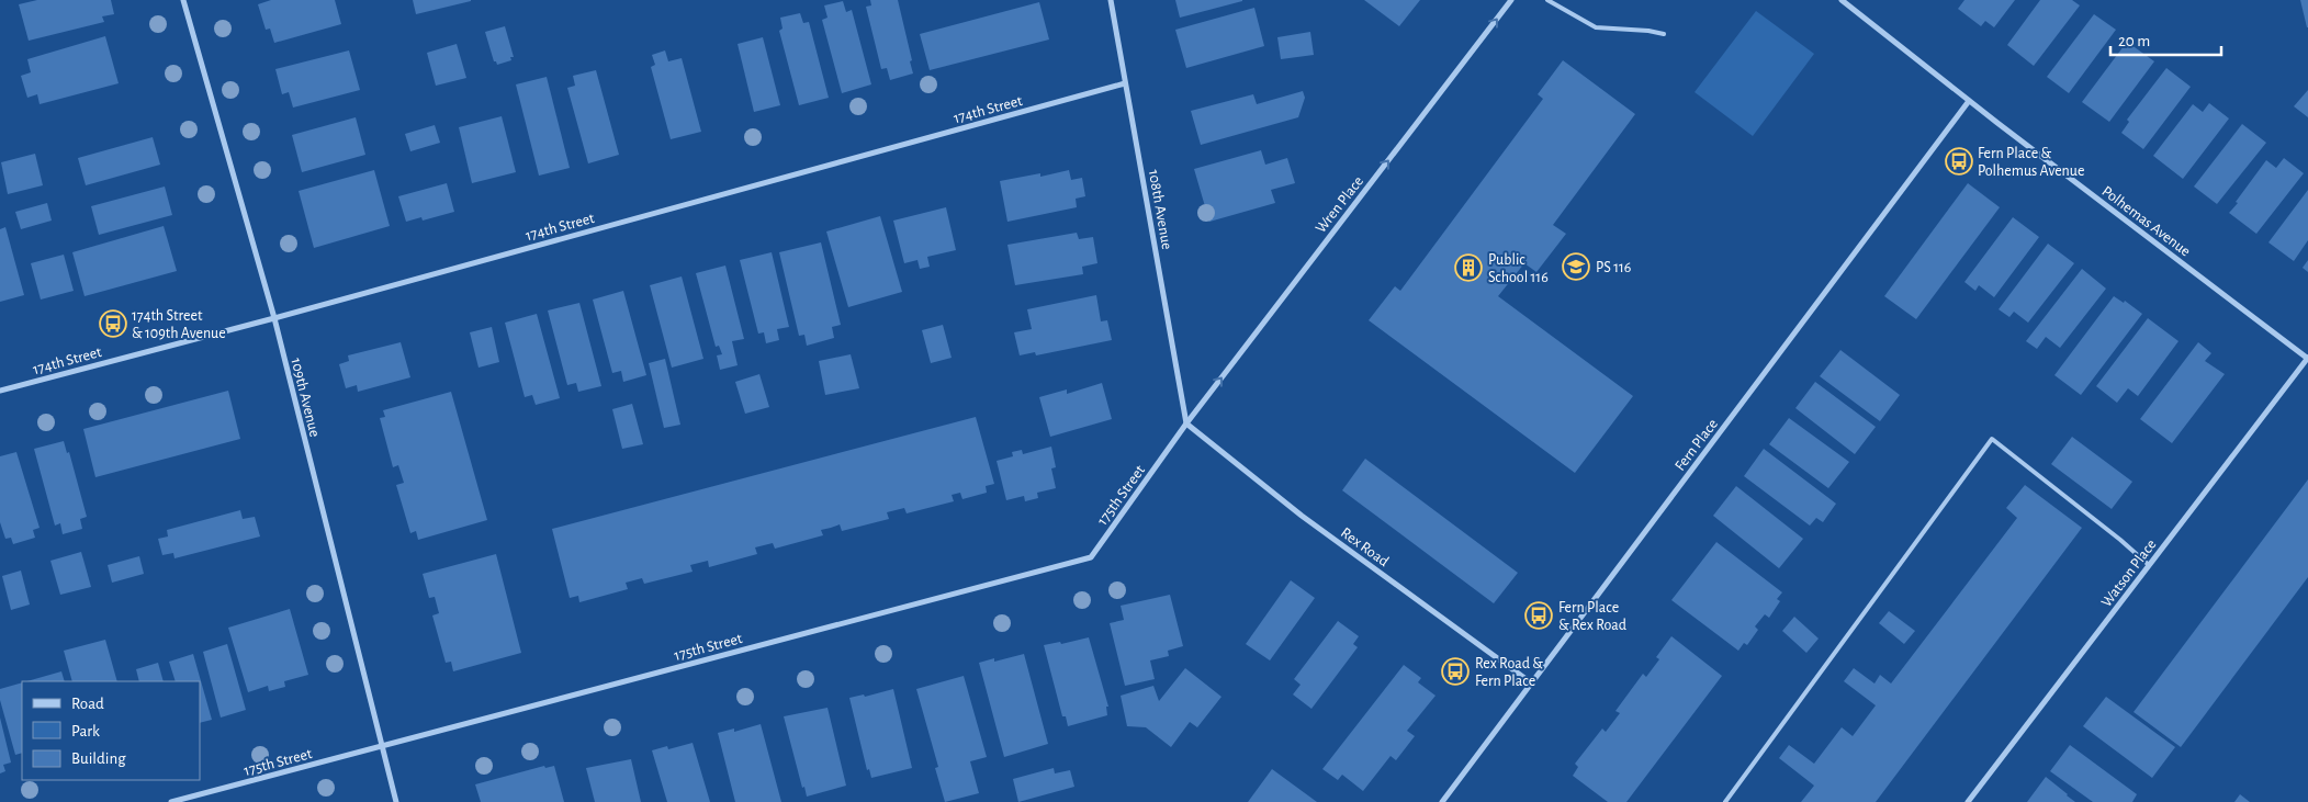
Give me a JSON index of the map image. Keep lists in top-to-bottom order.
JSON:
{
  "streets": {
    "street": [
      "174th Street",
      "Wren Place",
      "108th Avenue",
      "Polhemas Avenue",
      "109th Avenue",
      "Fern Place",
      "175th Street",
      "Rex Road",
      "Watson Place"
    ]
  },
  "crossings": [
    ["174th Street", "108th Avenue"],
    ["174th Street", "109th Avenue"],
    ["Wren Place", "108th Avenue"],
    ["Wren Place", "175th Street"],
    ["Wren Place", "Rex Road"],
    ["108th Avenue", "175th Street"],
    ["108th Avenue", "Rex Road"],
    ["Polhemas Avenue", "Fern Place"],
    ["Polhemas Avenue", "Watson Place"],
    ["109th Avenue", "175th Street"],
    ["Fern Place", "Rex Road"],
    ["175th Street", "Rex Road"]
  ],
  "one_way": ["Wren Place"],
  "places": {
    "bus stop": [
      "Fern Place & Polhemus Avenue",
      "174th Street & 109th Avenue",
      "Fern Place & Rex Road",
      "Rex Road & Fern Place"
    ],
    "school or university": ["PS 116"],
    "building": ["Public School 116"]
  },
  "legend": ["Road", "Park", "Building"],
  "scale_bar": "20 m"
}
